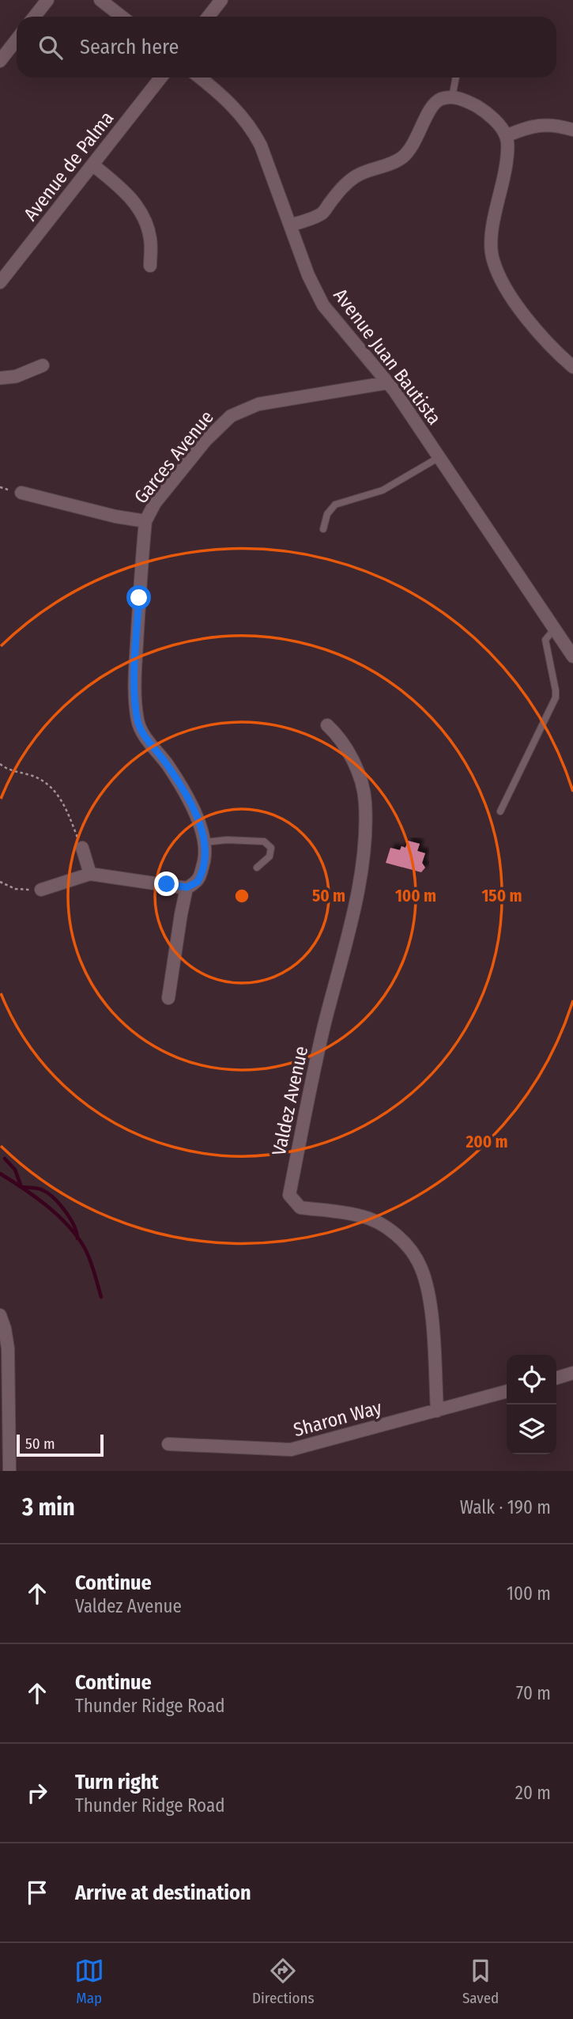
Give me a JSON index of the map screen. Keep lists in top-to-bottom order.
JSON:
{
  "streets": {
    "street": [
      "Avenue de Palma",
      "Avenue Juan Bautista",
      "Garces Avenue",
      "Valdez Avenue",
      "Sharon Way"
    ]
  },
  "crossings": [
    ["Avenue Juan Bautista", "Garces Avenue"],
    ["Valdez Avenue", "Sharon Way"]
  ],
  "scale_bar": "50 m",
  "page": {
    "search": "Search here",
    "scale": "50 m",
    "heading": ["3 min", "Walk · 190 m"],
    "list": [
      ["Continue", "Valdez Avenue", "100 m"],
      ["Continue", "Thunder Ridge Road", "70 m"],
      ["Turn right", "Thunder Ridge Road", "20 m"],
      "Arrive at destination"
    ],
    "nav": ["Map", "Directions", "Saved"]
  },
  "rings": [
    "50 m",
    "100 m",
    "150 m",
    "200 m"
  ]
}
